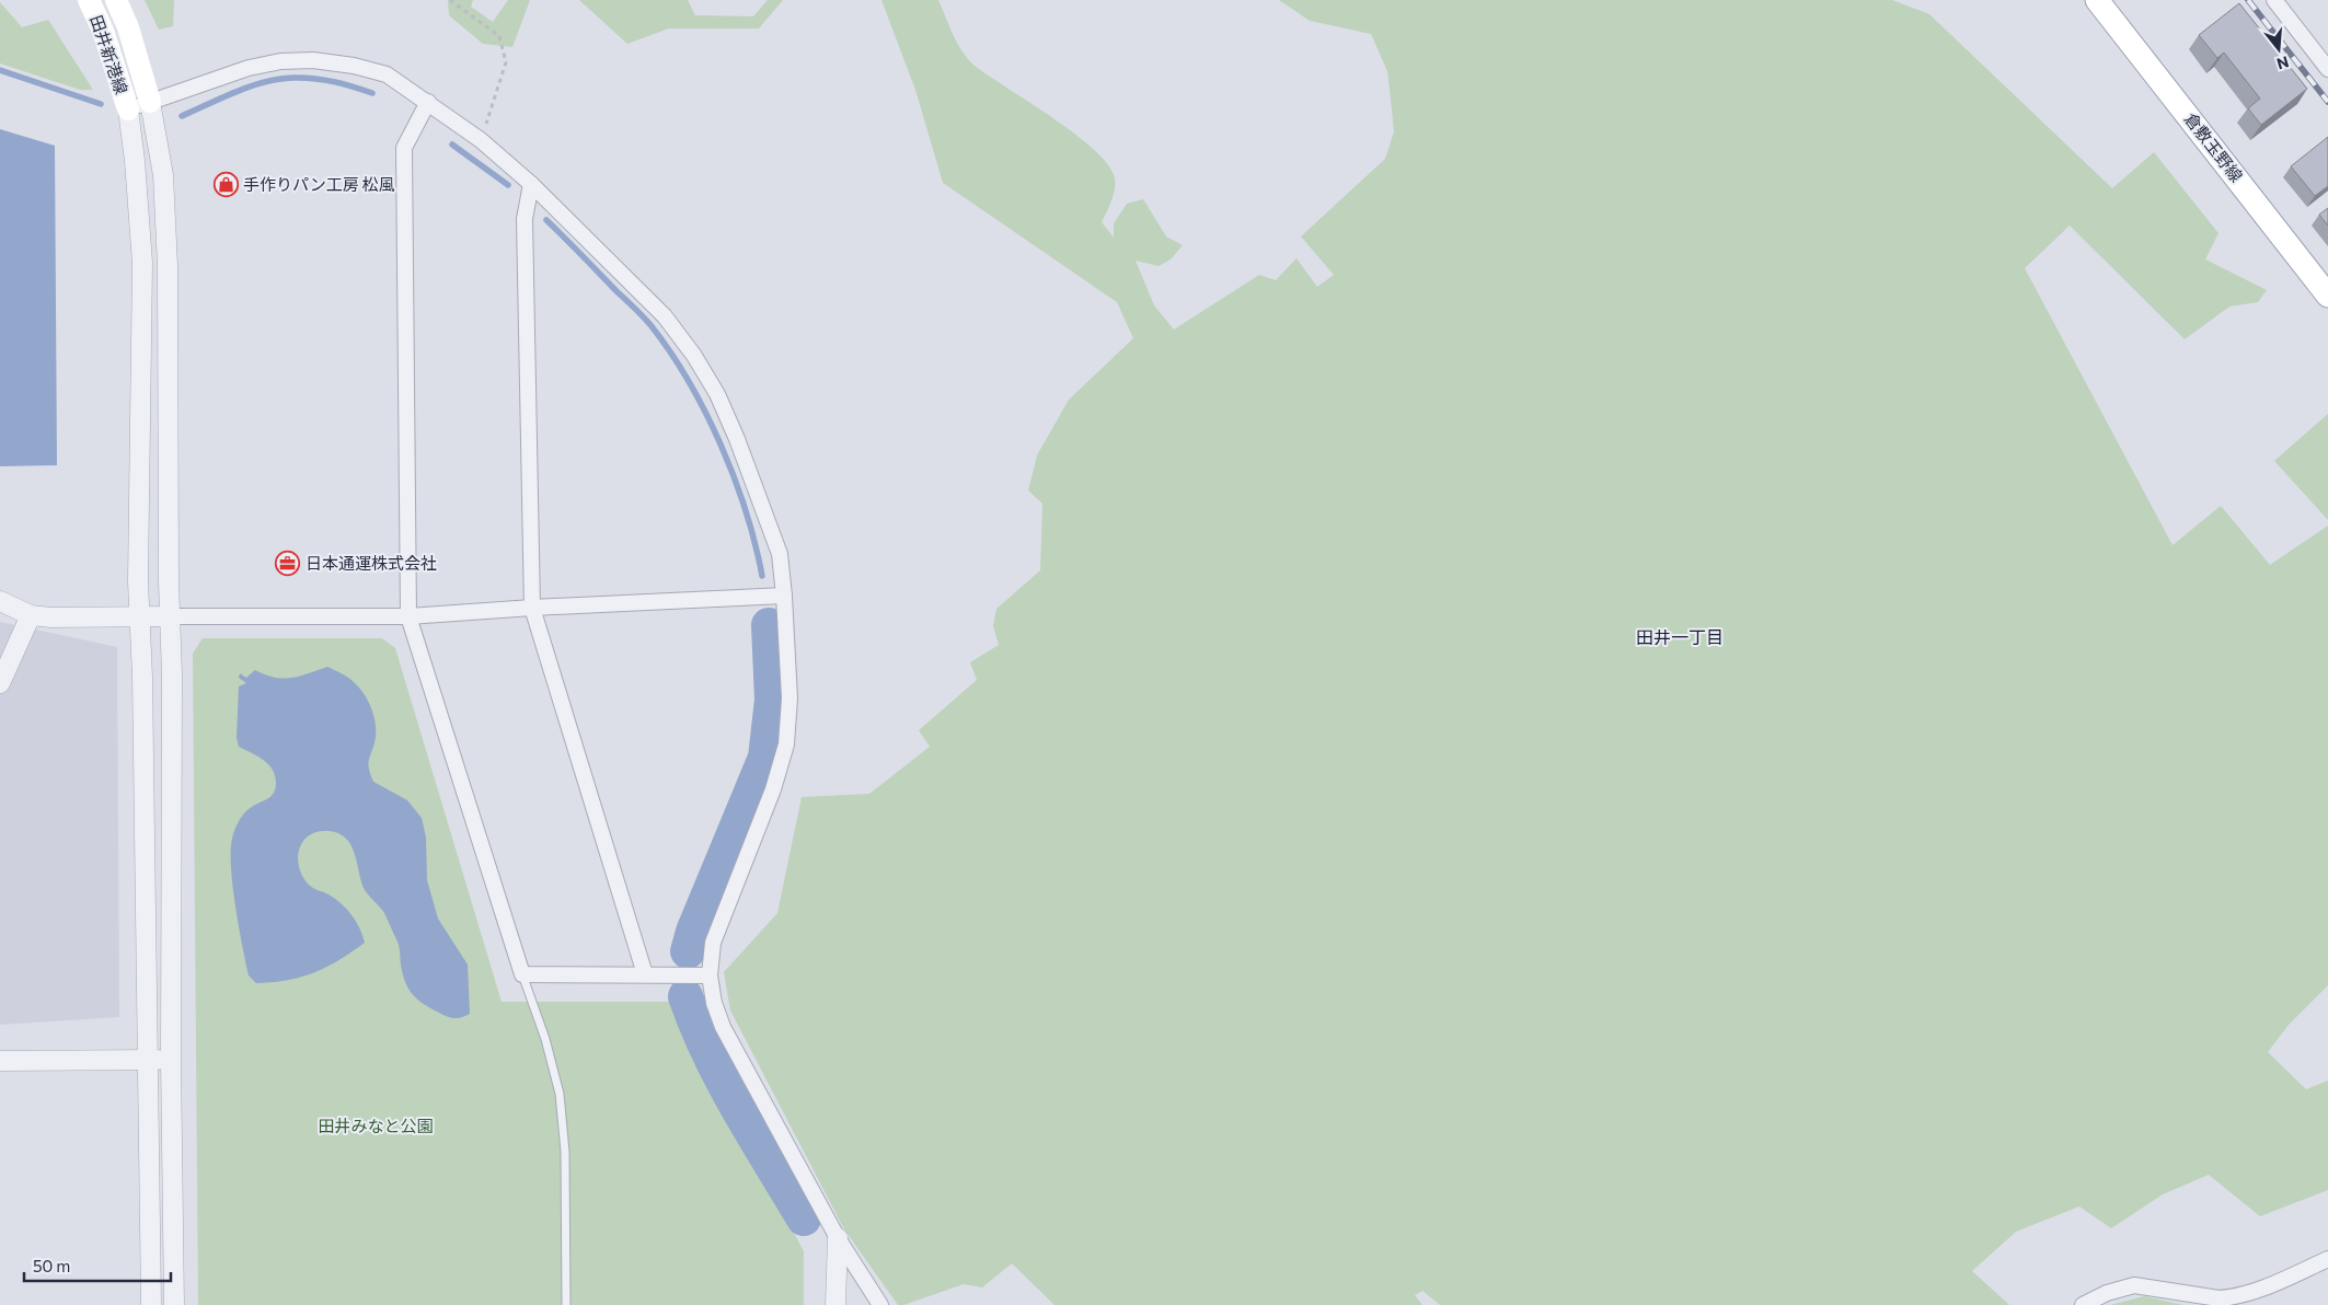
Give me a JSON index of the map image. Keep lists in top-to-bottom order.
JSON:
{
  "streets": {
    "main road": ["田井新港線", "倉敷玉野線"]
  },
  "districts": ["田井一丁目"],
  "parks": ["田井みなと公園"],
  "places": {
    "shop": ["手作りパン工房 松風"],
    "office": ["日本通運株式会社"]
  },
  "scale_bar": "50 m",
  "north": "bottom"
}
